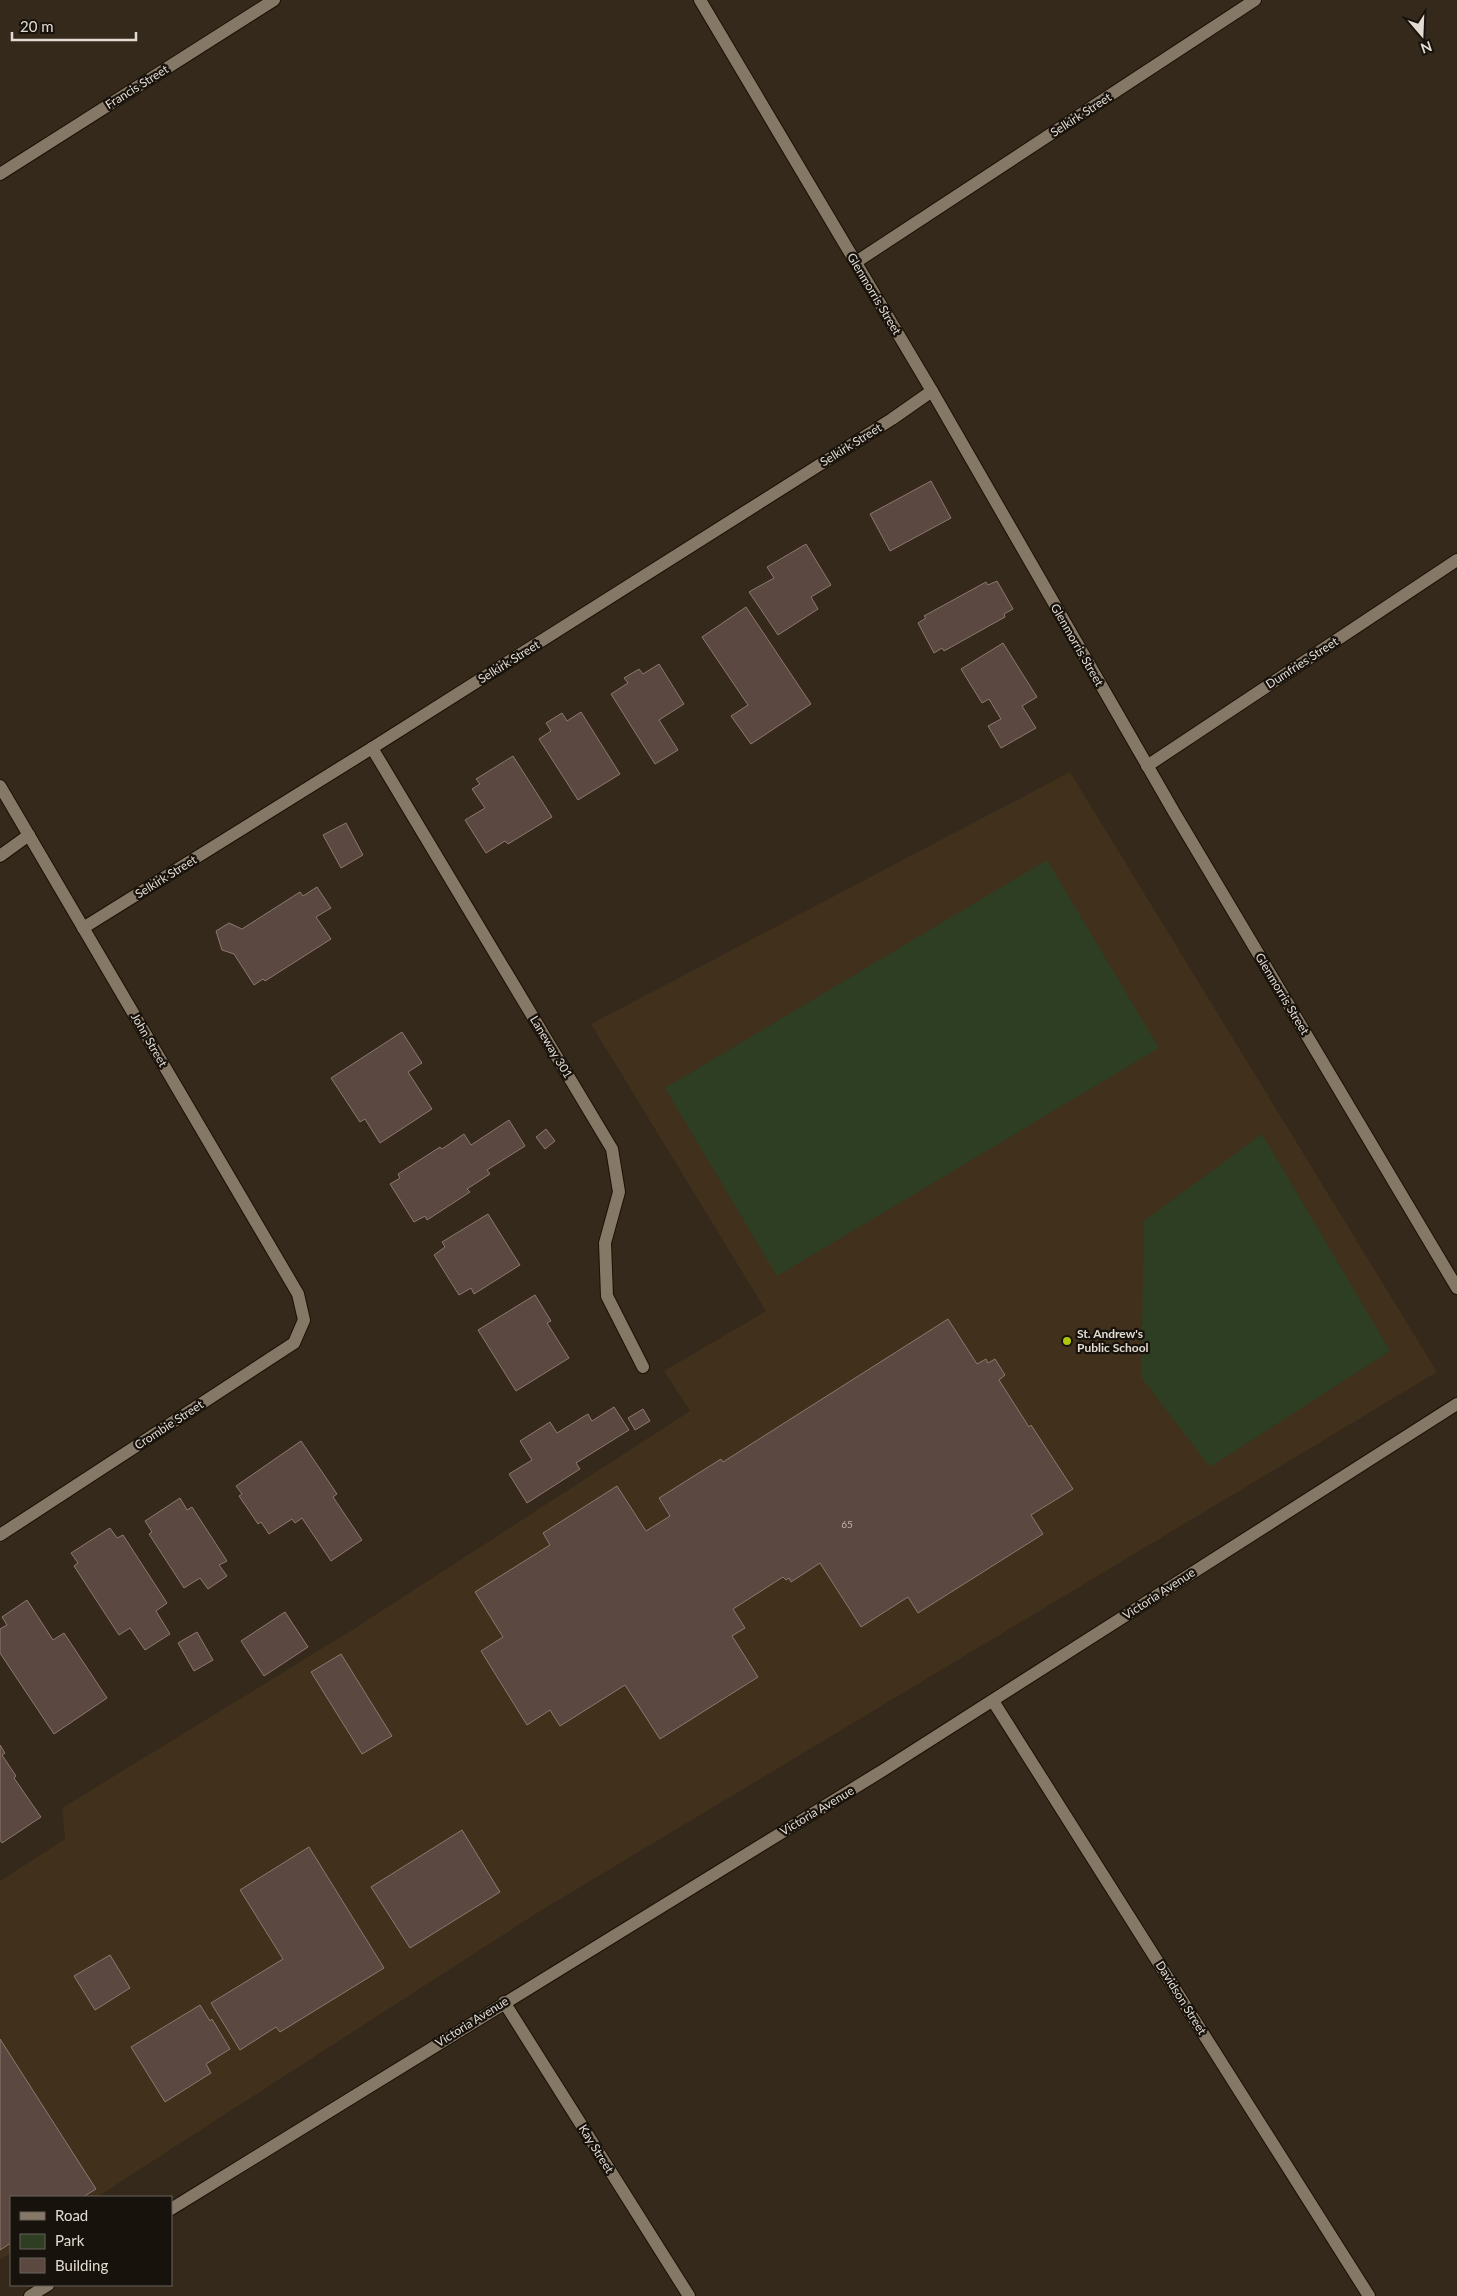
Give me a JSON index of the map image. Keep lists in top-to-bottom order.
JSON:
{
  "streets": {
    "street": [
      "Francis Street",
      "Selkirk Street",
      "Glenmorris Street",
      "Dumfries Street",
      "John Street",
      "Laneway 301",
      "Crombie Street",
      "Victoria Avenue",
      "Davidson Street",
      "Kay Street"
    ]
  },
  "crossings": [
    ["Selkirk Street", "Glenmorris Street"],
    ["Selkirk Street", "John Street"],
    ["Selkirk Street", "Laneway 301"],
    ["Glenmorris Street", "Dumfries Street"],
    ["John Street", "Crombie Street"],
    ["Victoria Avenue", "Davidson Street"],
    ["Victoria Avenue", "Kay Street"]
  ],
  "places": ["St. Andrew's Public School"],
  "house_numbers": ["65"],
  "legend": ["Road", "Park", "Building"],
  "scale_bar": "20 m",
  "north": "bottom"
}
